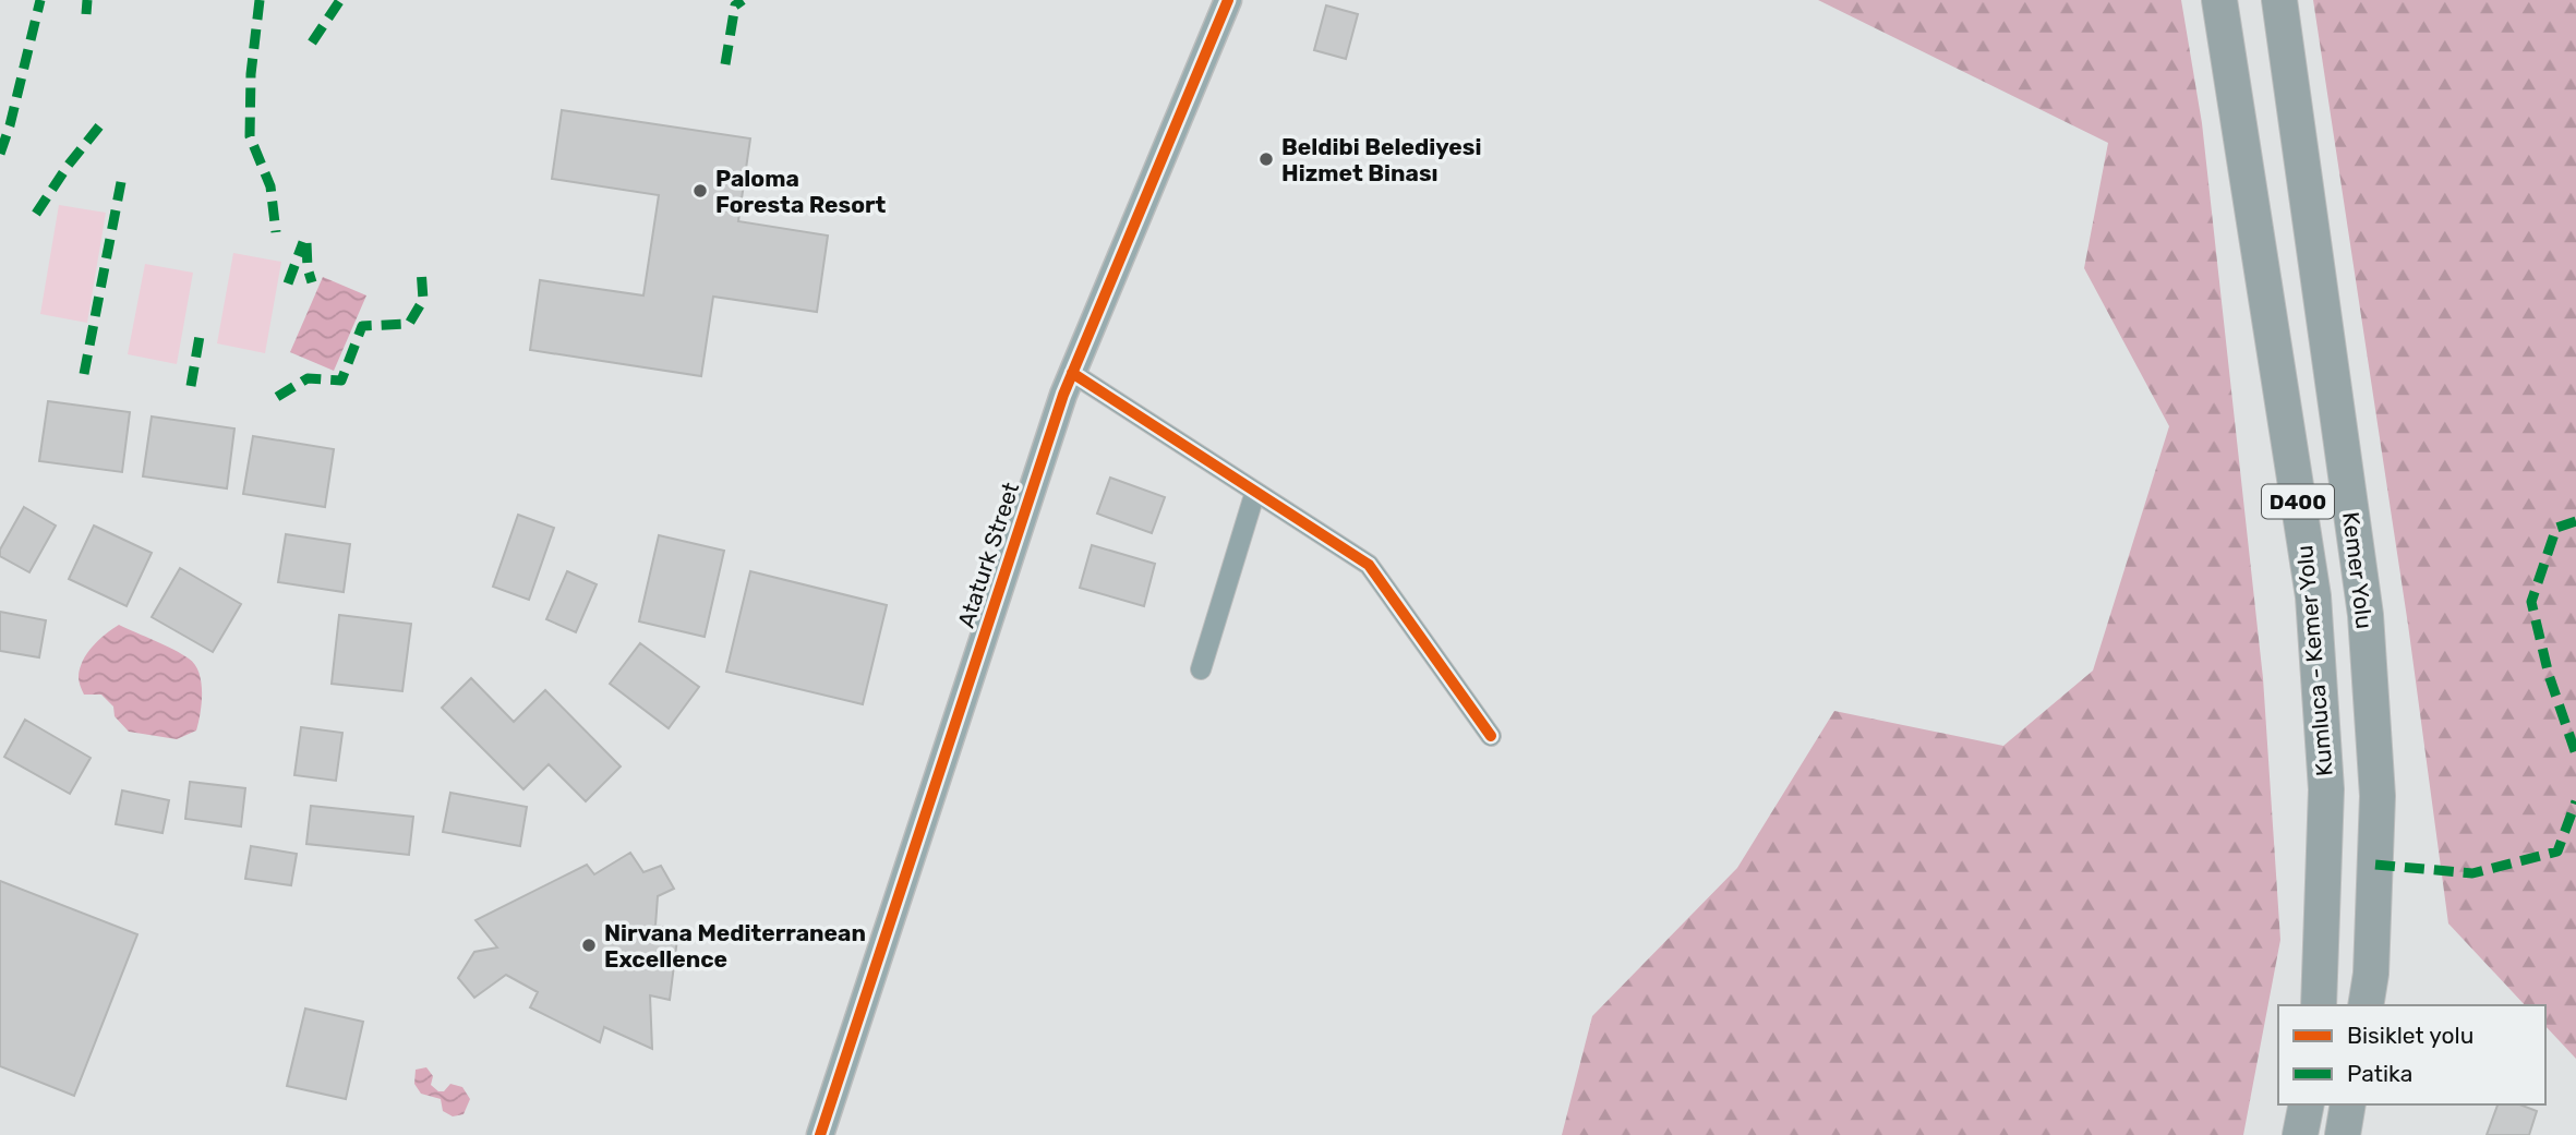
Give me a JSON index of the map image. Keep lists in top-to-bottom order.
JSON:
{
  "streets": {
    "highway": ["D400", "Kemer Yolu", "Kumluca - Kemer Yolu"],
    "street": ["Ataturk Street"]
  },
  "places": ["Beldibi Belediyesi Hizmet Binası", "Paloma Foresta Resort", "Nirvana Mediterranean Excellence"],
  "legend": ["Bisiklet yolu", "Patika"]
}
